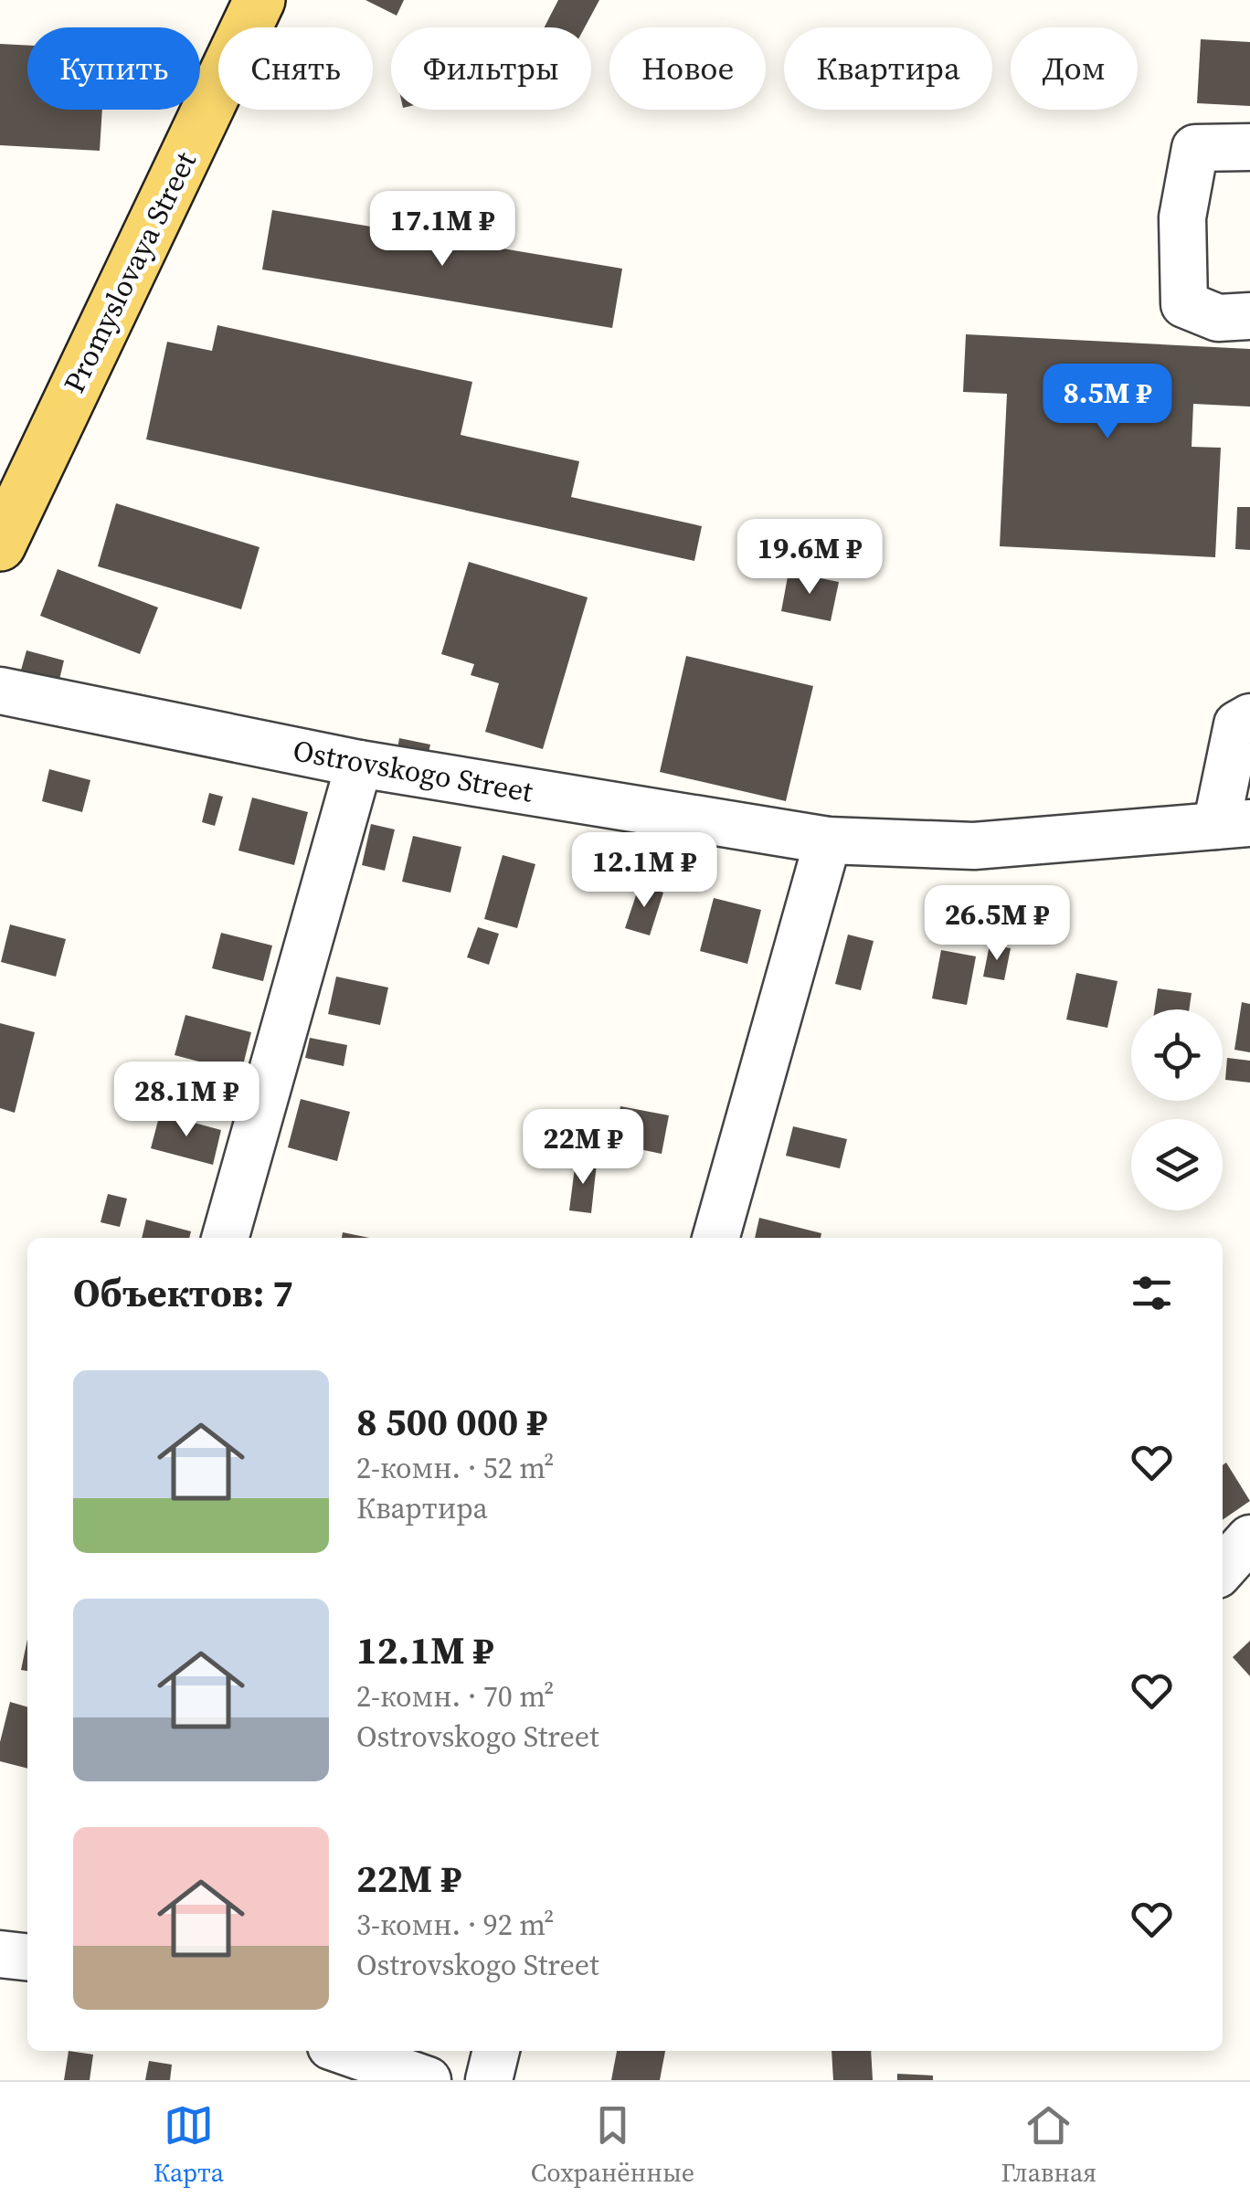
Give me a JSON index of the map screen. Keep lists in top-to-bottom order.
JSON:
{
  "streets": {
    "main road": ["Promyslovaya Street"],
    "street": ["Ostrovskogo Street"]
  },
  "page": {
    "chip": [
      "Купить",
      "Снять",
      "Фильтры",
      "Новое",
      "Квартира",
      "Дом"
    ],
    "price": [
      "17.1M ₽",
      "8.5M ₽",
      "19.6M ₽",
      "12.1M ₽",
      "26.5M ₽",
      "28.1M ₽",
      "22M ₽"
    ],
    "heading": "Объектов: 7",
    "list": [
      {
        "name": "8 500 000 ₽",
        "note": "2-комн. · 52 m² · Квартира"
      },
      {
        "name": "12.1M ₽",
        "note": "2-комн. · 70 m² · Ostrovskogo Street"
      },
      {
        "name": "22M ₽",
        "note": "3-комн. · 92 m² · Ostrovskogo Street"
      }
    ],
    "tabs": ["Карта", "Сохранённые", "Главная"]
  }
}
